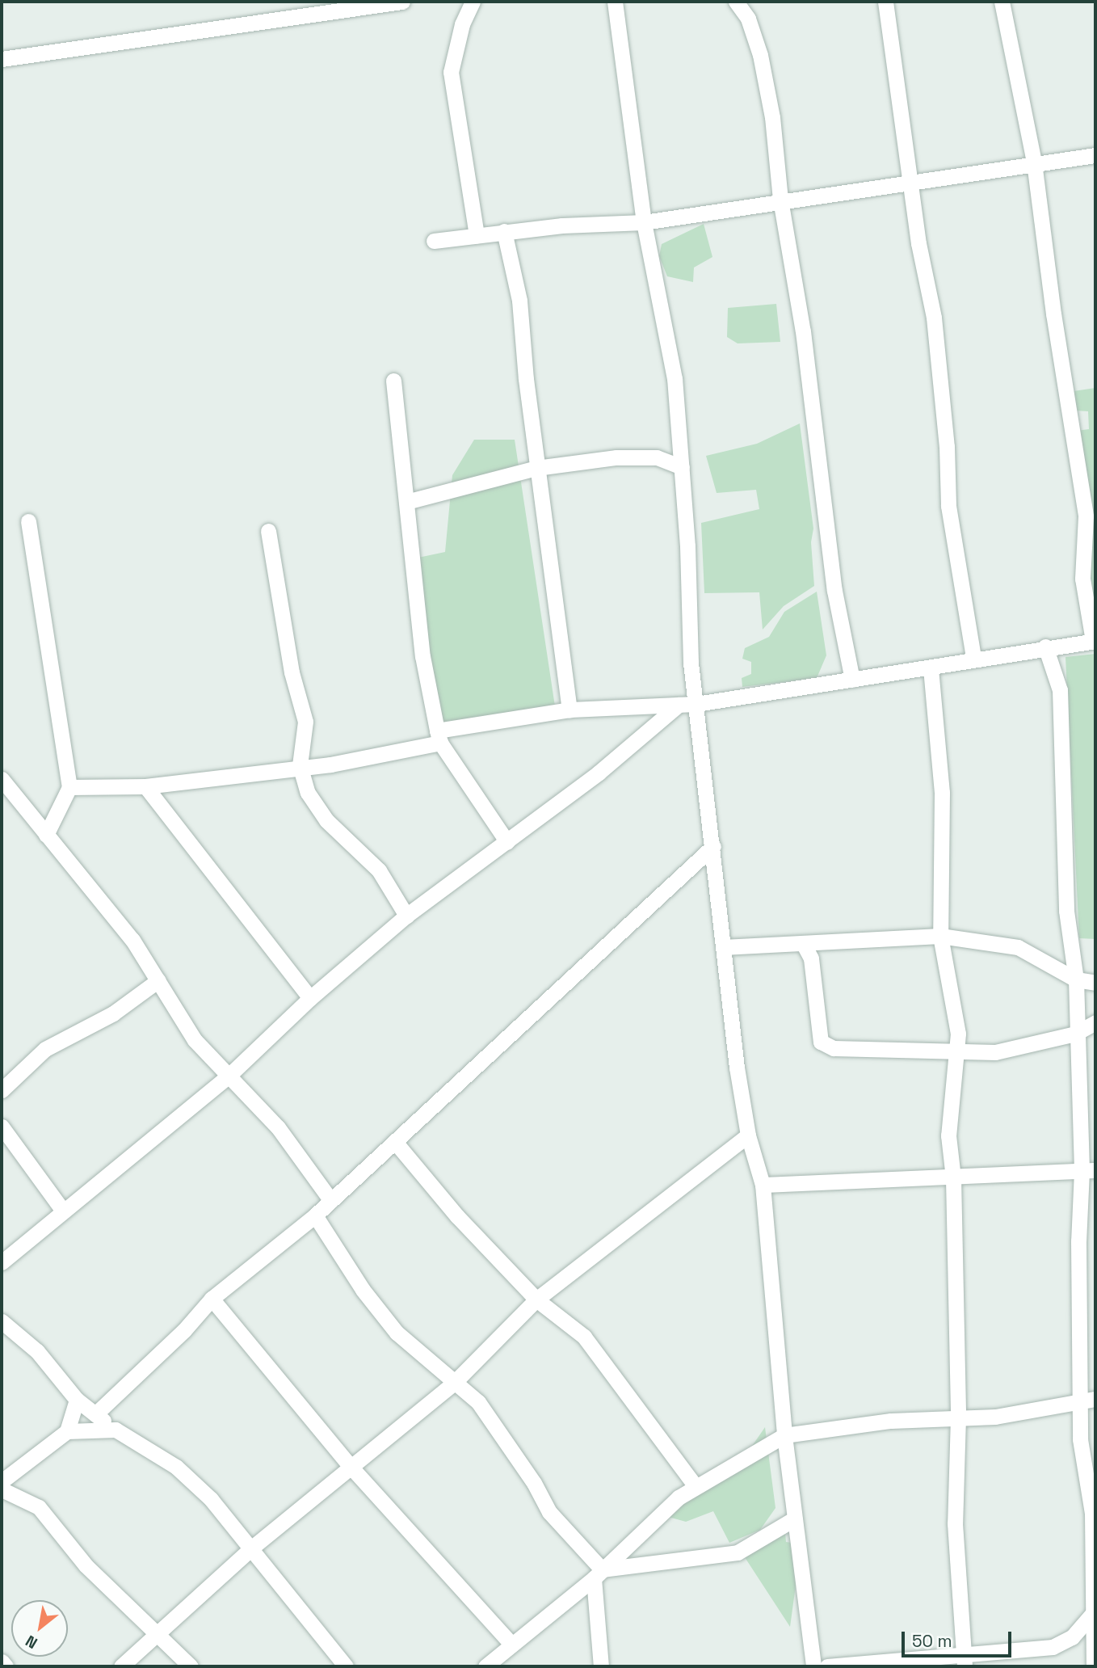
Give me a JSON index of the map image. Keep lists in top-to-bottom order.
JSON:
{
  "scale_bar": "50 m",
  "north": "bottom left"
}
